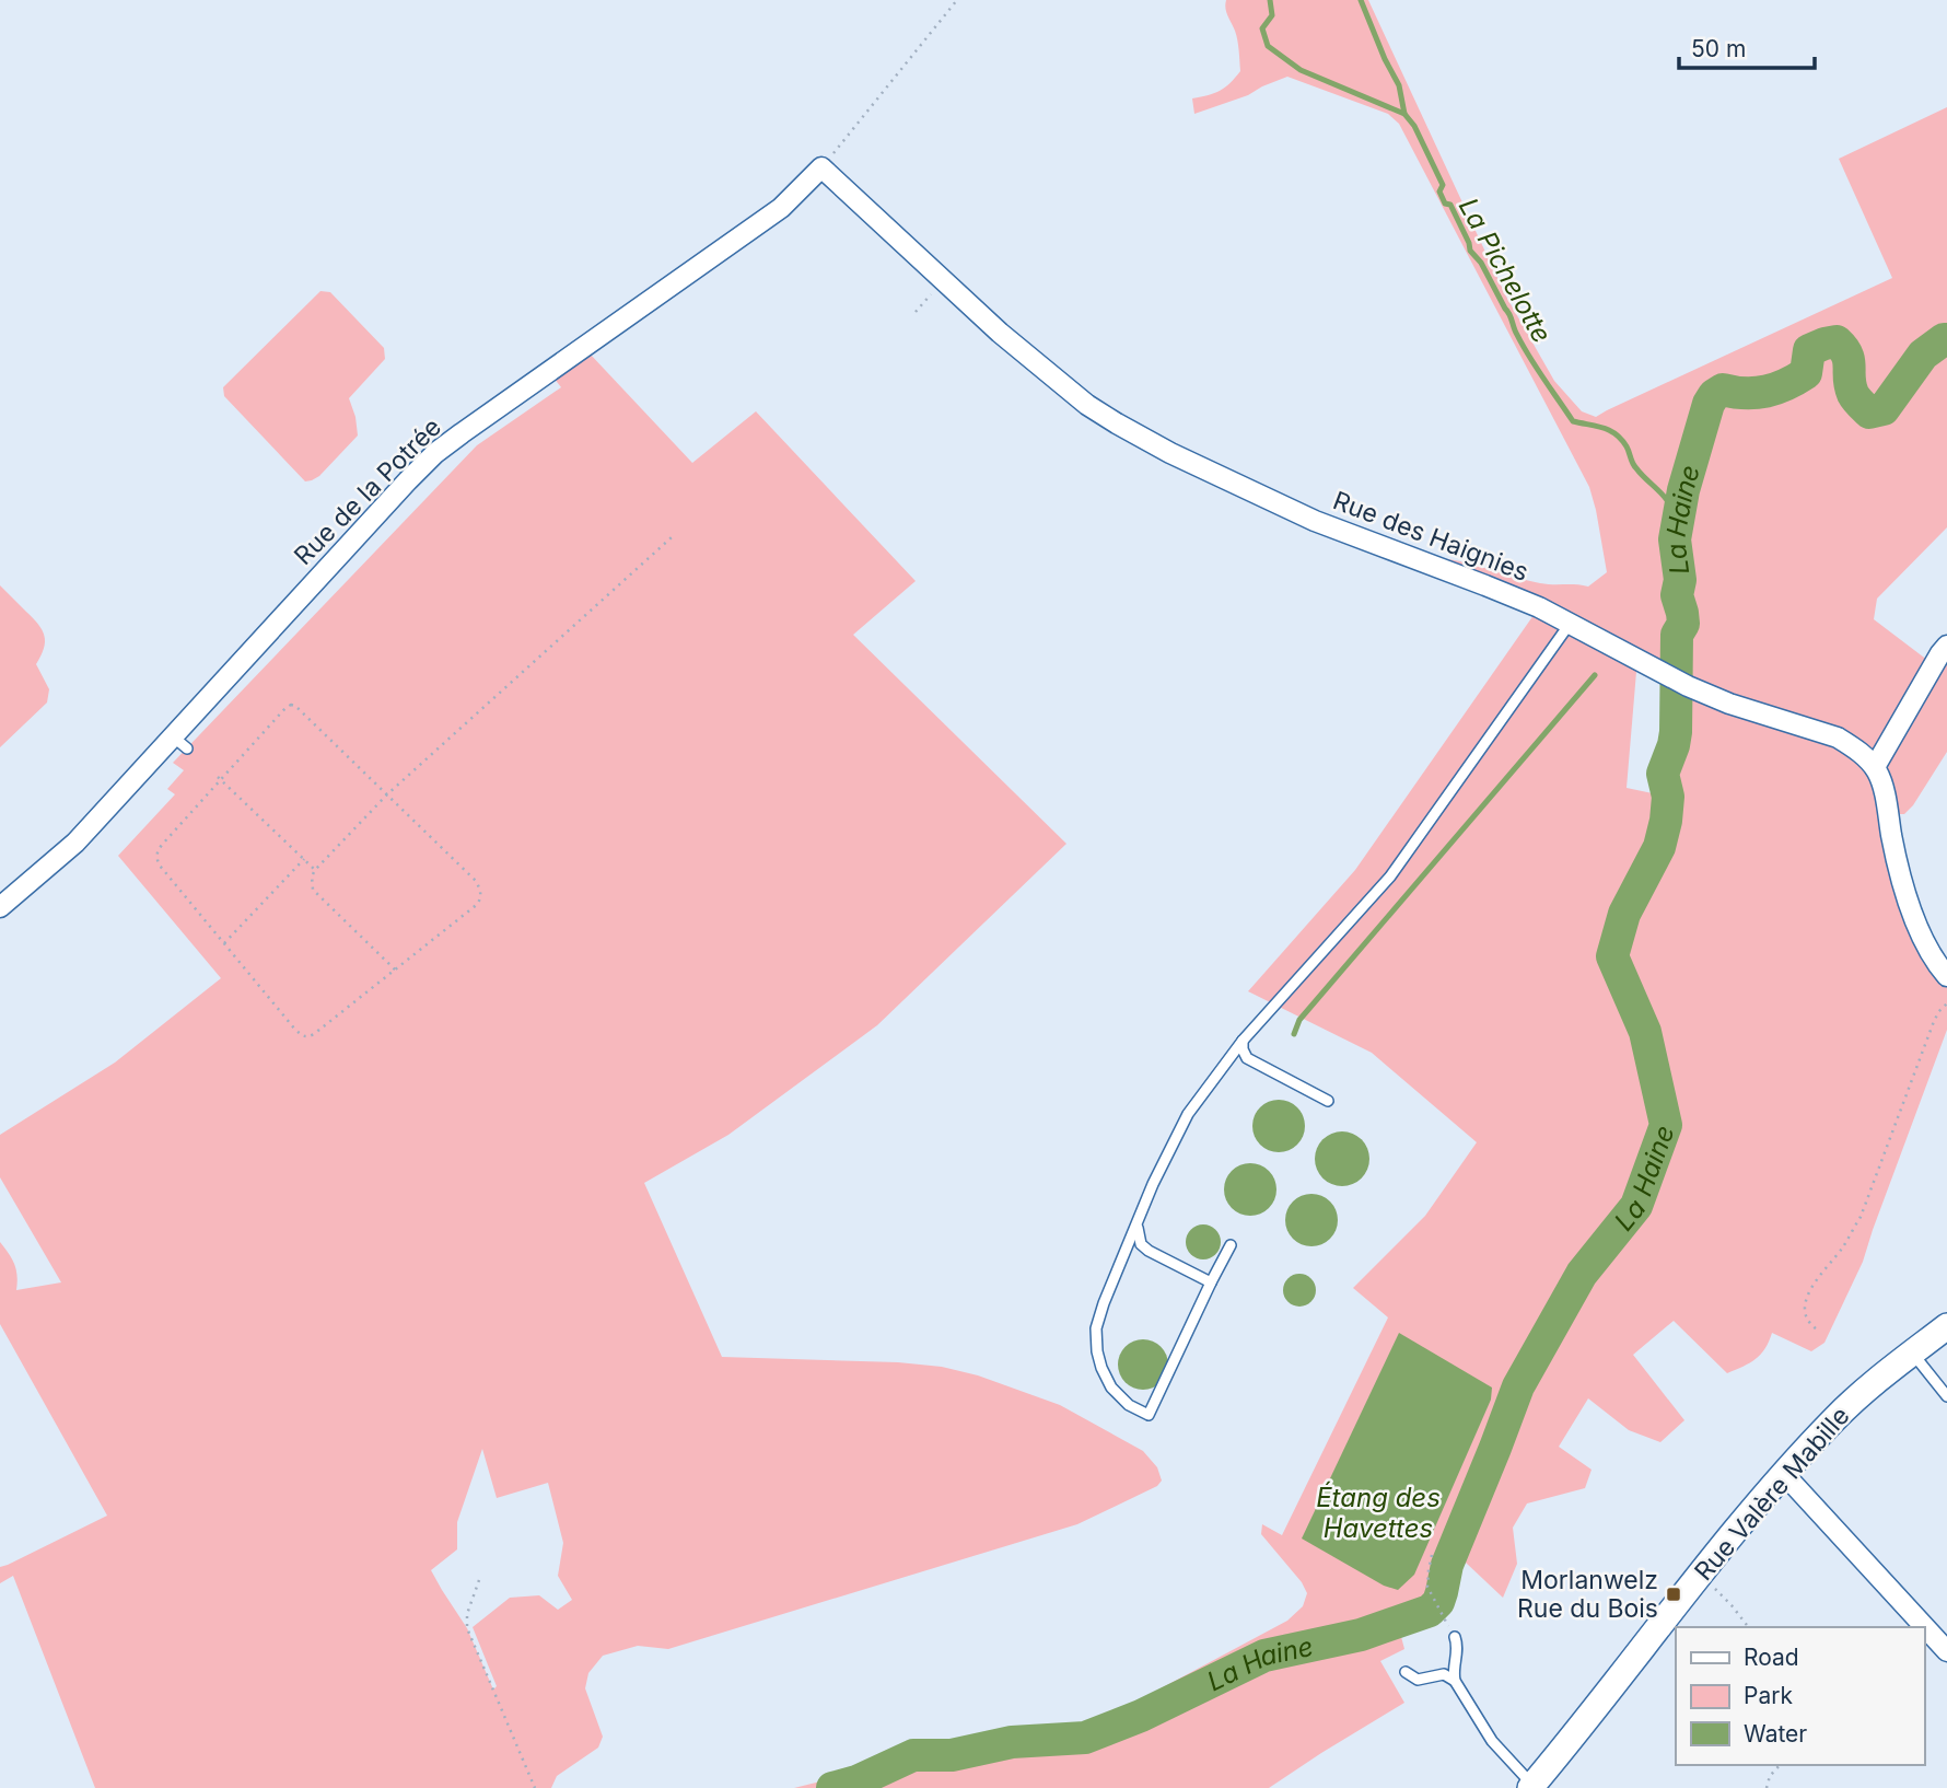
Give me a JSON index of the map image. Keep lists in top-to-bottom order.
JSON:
{
  "streets": {
    "street": ["Rue de la Potrée", "Rue des Haignies", "Rue Valère Mabille"]
  },
  "crossings": [
    ["Rue de la Potrée", "Rue des Haignies"]
  ],
  "water": ["La Pichelotte", "La Haine", "Étang des Havettes"],
  "places": {
    "transit": ["Morlanwelz Rue du Bois"]
  },
  "legend": ["Road", "Park", "Water"],
  "scale_bar": "50 m"
}
